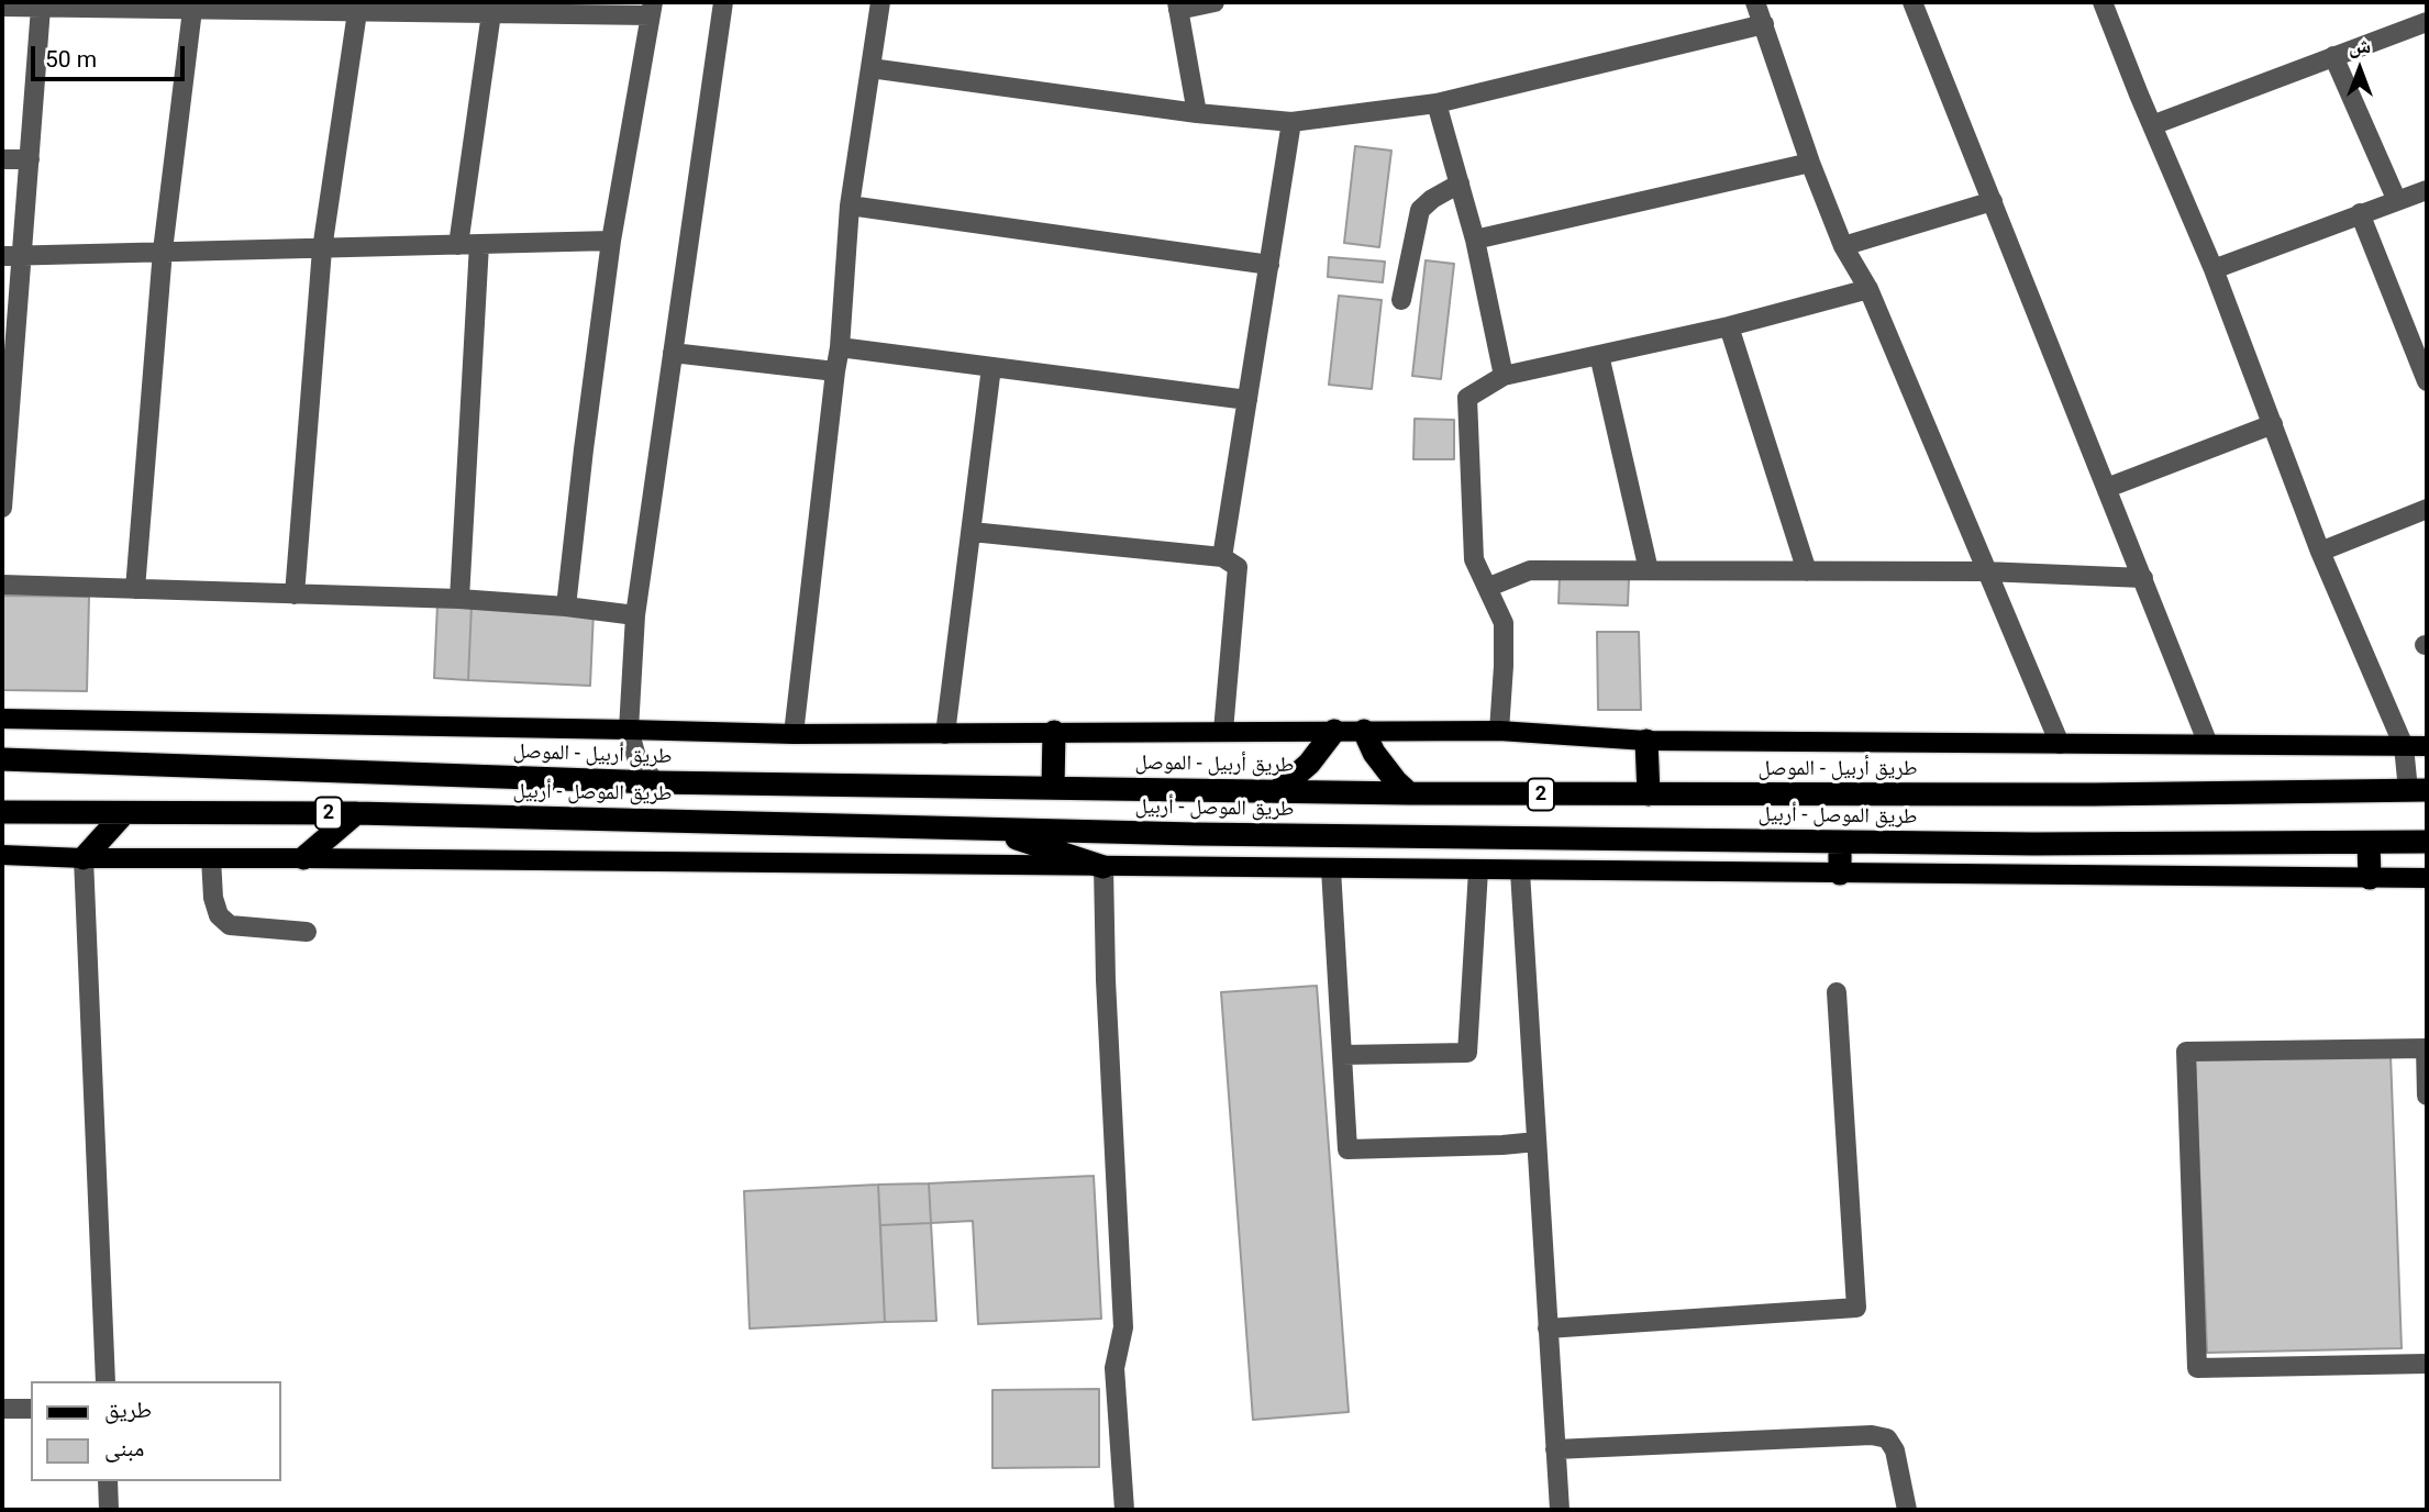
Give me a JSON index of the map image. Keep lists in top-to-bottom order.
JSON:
{
  "streets": {
    "highway": ["طريق أربيل - الموصل", "طريق الموصل - أربيل", "2"]
  },
  "legend": ["طريق", "مبنى"],
  "scale_bar": "50 m",
  "north": "top"
}
